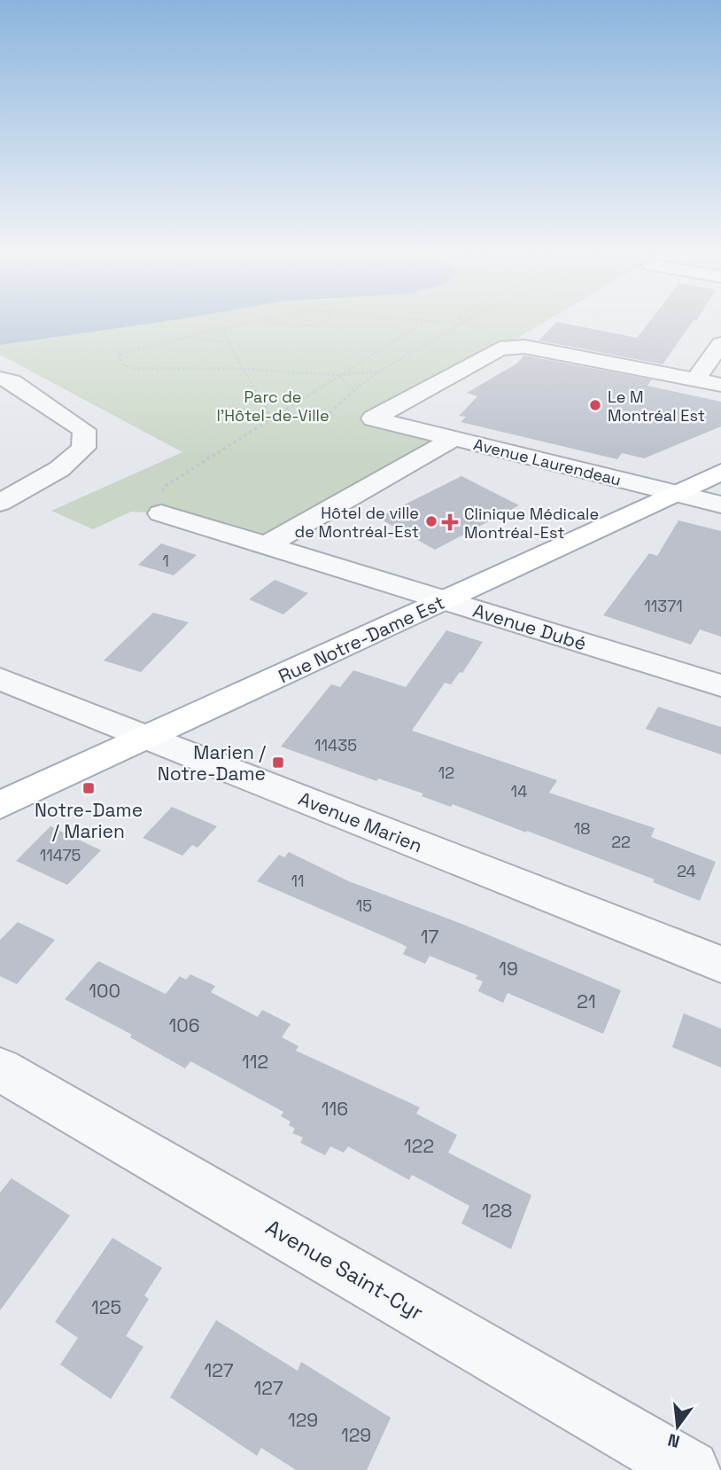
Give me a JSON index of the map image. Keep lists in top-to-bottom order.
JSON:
{
  "streets": {
    "main road": ["Rue Notre-Dame Est"],
    "street": [
      "Avenue Laurendeau",
      "Avenue Dubé",
      "Avenue Marien",
      "Avenue Saint-Cyr"
    ]
  },
  "crossings": [
    ["Avenue Laurendeau", "Rue Notre-Dame Est"],
    ["Avenue Dubé", "Rue Notre-Dame Est"],
    ["Rue Notre-Dame Est", "Avenue Marien"]
  ],
  "parks": ["Parc de l'Hôtel-de-Ville"],
  "places": {
    "other": ["Le M Montréal Est", "Hôtel de ville de Montréal-Est"],
    "health": ["Clinique Médicale Montréal-Est"],
    "transit": ["Marien / Notre-Dame", "Notre-Dame / Marien"]
  },
  "house_numbers": [
    "1",
    "11371",
    "11435",
    "12",
    "14",
    "18",
    "22",
    "11475",
    "24",
    "11",
    "15",
    "17",
    "19",
    "100",
    "21",
    "106",
    "112",
    "116",
    "122",
    "128",
    "125",
    "127",
    "127",
    "129",
    "129"
  ],
  "north": "bottom"
}
